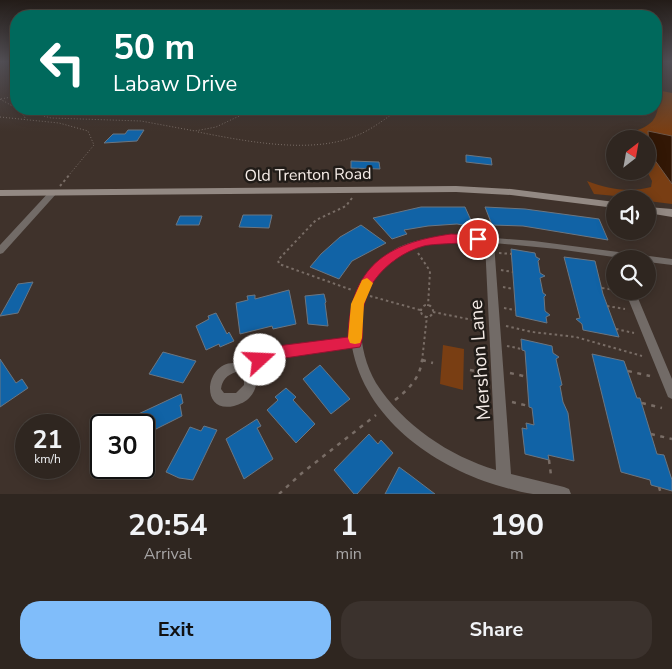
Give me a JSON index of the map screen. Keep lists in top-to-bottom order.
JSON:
{
  "streets": {
    "main road": ["Old Trenton Road"],
    "street": ["Mershon Lane"]
  },
  "north": "top right",
  "page": {
    "turn": ["50 m", "Labaw Drive"],
    "speed": "21 km/h",
    "limit": "30",
    "eta": [
      "20:54",
      "Arrival",
      "1",
      "min",
      "190",
      "m"
    ],
    "buttons": ["Exit", "Share"]
  }
}
